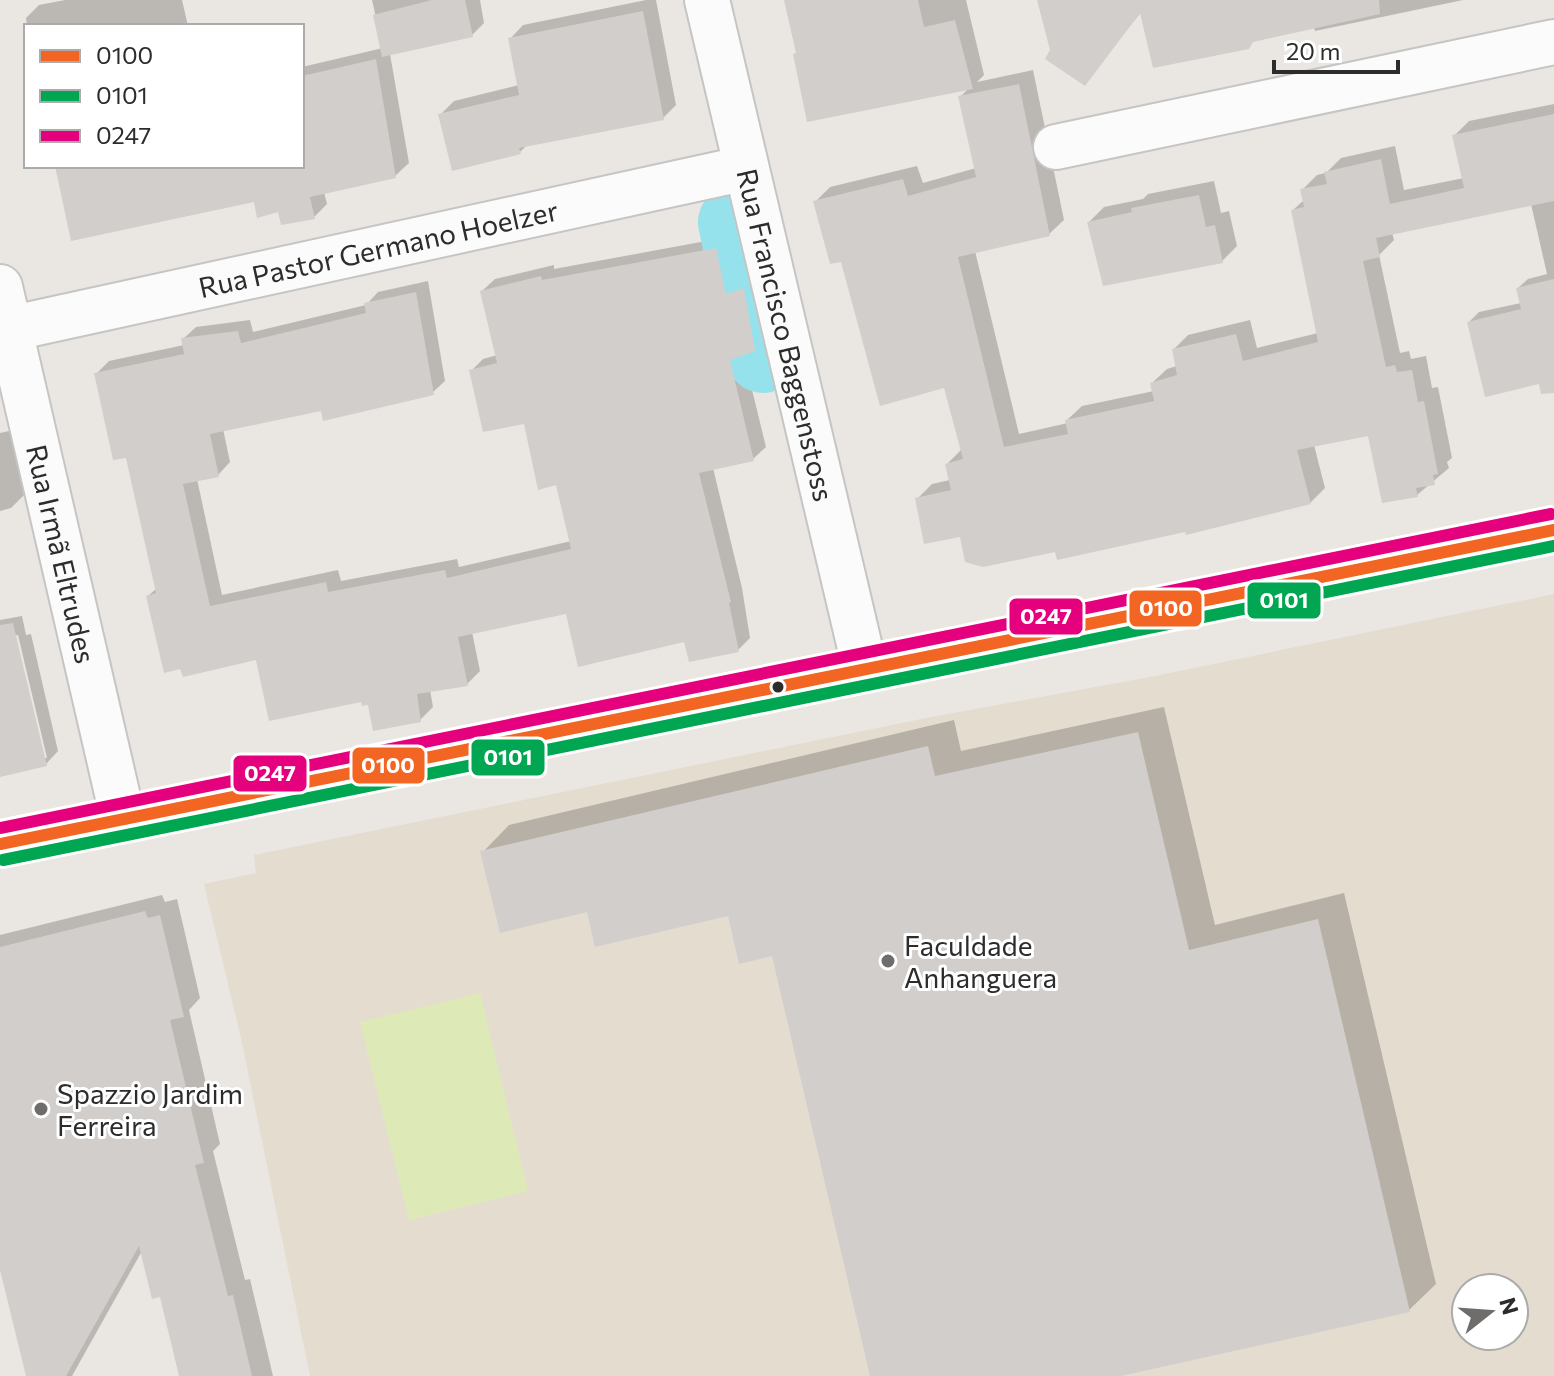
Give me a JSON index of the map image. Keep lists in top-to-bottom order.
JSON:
{
  "streets": {
    "street": ["Rua Pastor Germano Hoelzer", "Rua Francisco Baggenstoss", "Rua Irmã Eltrudes"]
  },
  "crossings": [
    ["Rua Pastor Germano Hoelzer", "Rua Francisco Baggenstoss"],
    ["Rua Pastor Germano Hoelzer", "Rua Irmã Eltrudes"]
  ],
  "places": ["Faculdade Anhanguera", "Spazzio Jardim Ferreira"],
  "lines": ["transit line 0247", "transit line 0100", "transit line 0101"],
  "legend": ["0100", "0101", "0247"],
  "scale_bar": "20 m",
  "north": "right"
}
